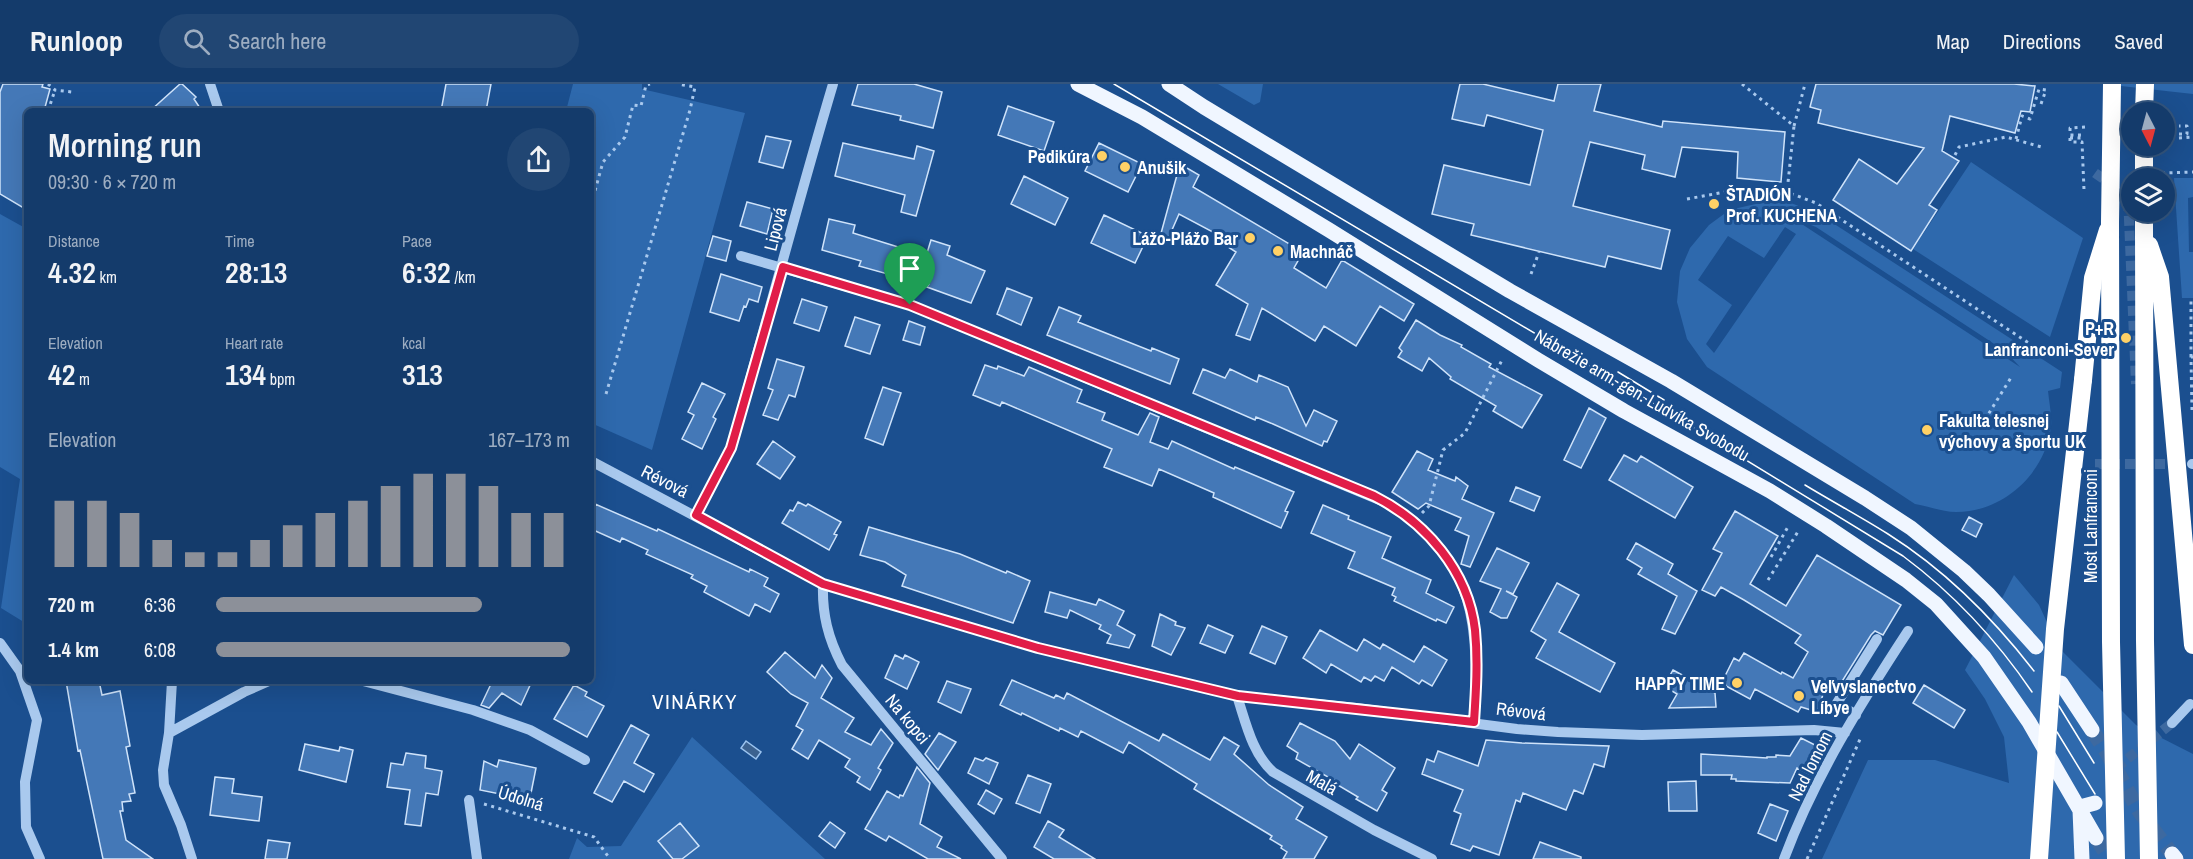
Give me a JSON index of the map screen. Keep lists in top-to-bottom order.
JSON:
{
  "streets": {
    "highway": ["Most Lanfranconi"],
    "main road": ["Nábrežie arm. gen. Ludvíka Svobodu"],
    "street": [
      "Lipová",
      "Révová",
      "Na kopci",
      "Nad lomom",
      "Malá",
      "Údolná"
    ]
  },
  "crossings": [
    ["Révová", "Na kopci"],
    ["Révová", "Nad lomom"],
    ["Révová", "Malá"]
  ],
  "districts": ["VINÁRKY"],
  "places": [
    "Pedikúra",
    "Anušik",
    "ŠTADIÓN Prof. KUCHENA",
    "Lážo-Plážo Bar",
    "Machnáč",
    "P+R Lanfranconi-Sever",
    "Fakulta telesnej výchovy a športu UK",
    "HAPPY TIME",
    "Veľvyslanectvo Líbye"
  ],
  "north": "bottom",
  "page": {
    "header": "Runloop",
    "search": "Search here",
    "nav": ["Map", "Directions", "Saved"],
    "heading": ["Morning run", "09:30 · 6 × 720 m"],
    "stats": [
      ["Distance", "4.32 km"],
      ["Time", "28:13"],
      ["Pace", "6:32 /km"],
      ["Elevation", "42 m"],
      ["Heart rate", "134 bpm"],
      ["kcal", "313"]
    ],
    "chart": ["Elevation", "167–173 m"],
    "list": [
      {
        "name": "720 m",
        "note": "6:36"
      },
      {
        "name": "1.4 km",
        "note": "6:08"
      }
    ]
  }
}
